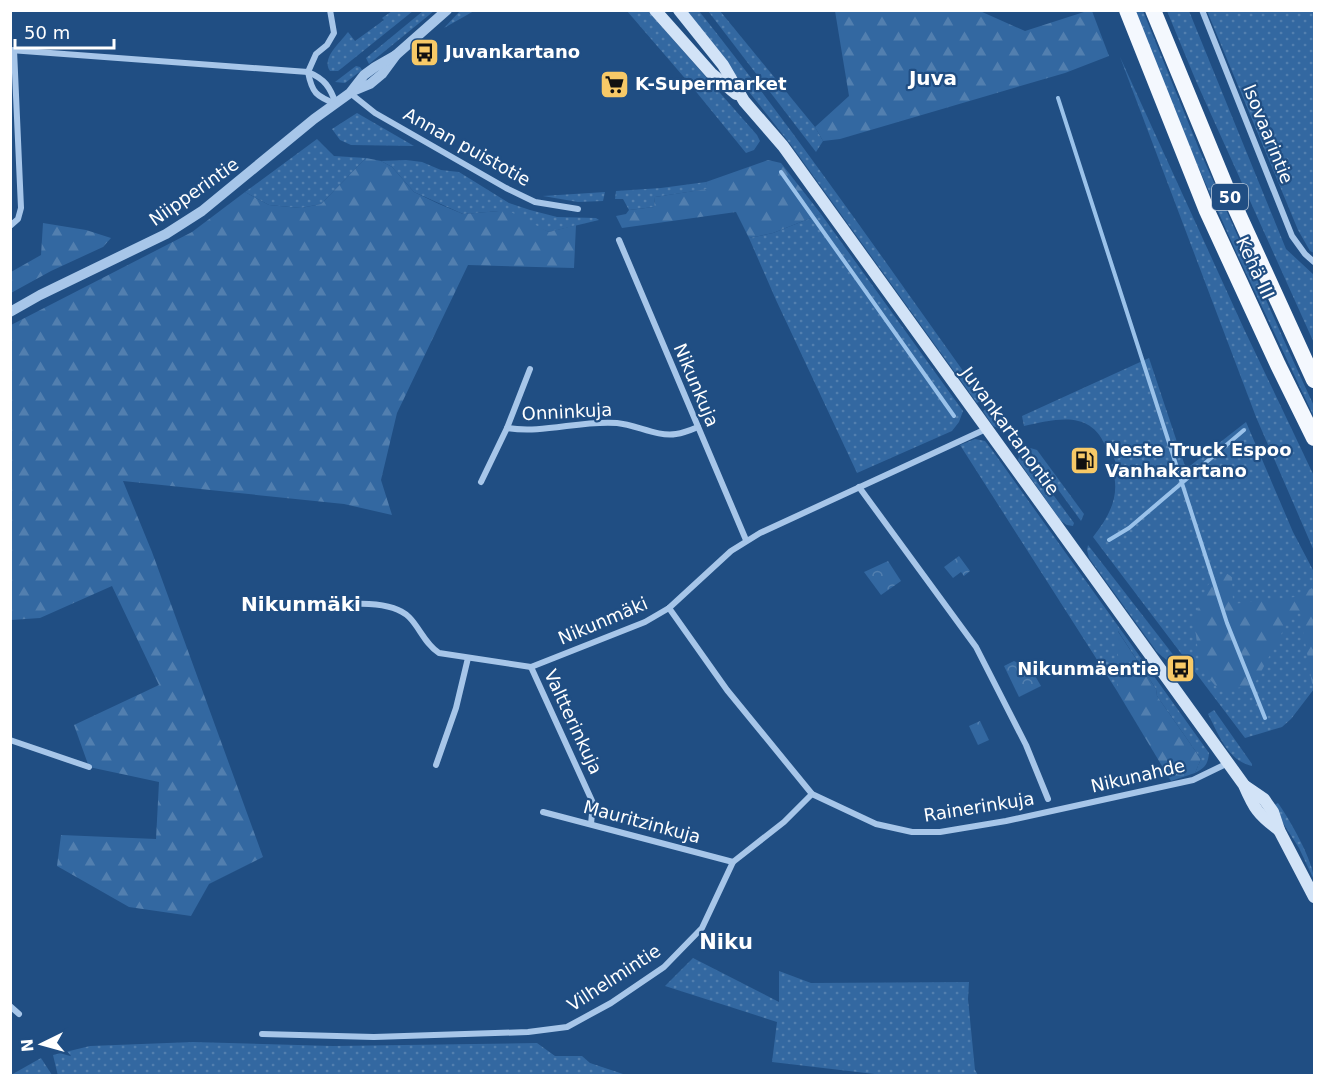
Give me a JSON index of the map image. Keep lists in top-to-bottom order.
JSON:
{
  "streets": {
    "highway": ["50", "Kehä III"],
    "main road": ["Juvankartanontie"],
    "street": [
      "Isovaarintie",
      "Annan puistotie",
      "Niipperintie",
      "Nikunkuja",
      "Onninkuja",
      "Nikunmäki",
      "Valtterinkuja",
      "Nikunahde",
      "Rainerinkuja",
      "Mauritzinkuja",
      "Vilhelmintie"
    ]
  },
  "crossings": [
    ["Annan puistotie", "Niipperintie"],
    ["Nikunkuja", "Onninkuja"],
    ["Nikunkuja", "Nikunmäki"],
    ["Juvankartanontie", "Nikunmäki"],
    ["Juvankartanontie", "Nikunahde"],
    ["Nikunmäki", "Valtterinkuja"],
    ["Valtterinkuja", "Mauritzinkuja"],
    ["Nikunahde", "Rainerinkuja"],
    ["Rainerinkuja", "Vilhelmintie"],
    ["Mauritzinkuja", "Vilhelmintie"]
  ],
  "districts": ["Juva", "Nikunmäki", "Niku"],
  "places": {
    "bus stop": ["Juvankartano", "Nikunmäentie"],
    "supermarket": ["K-Supermarket"],
    "fuel station": ["Neste Truck Espoo Vanhakartano"]
  },
  "scale_bar": "50 m",
  "north": "left"
}
